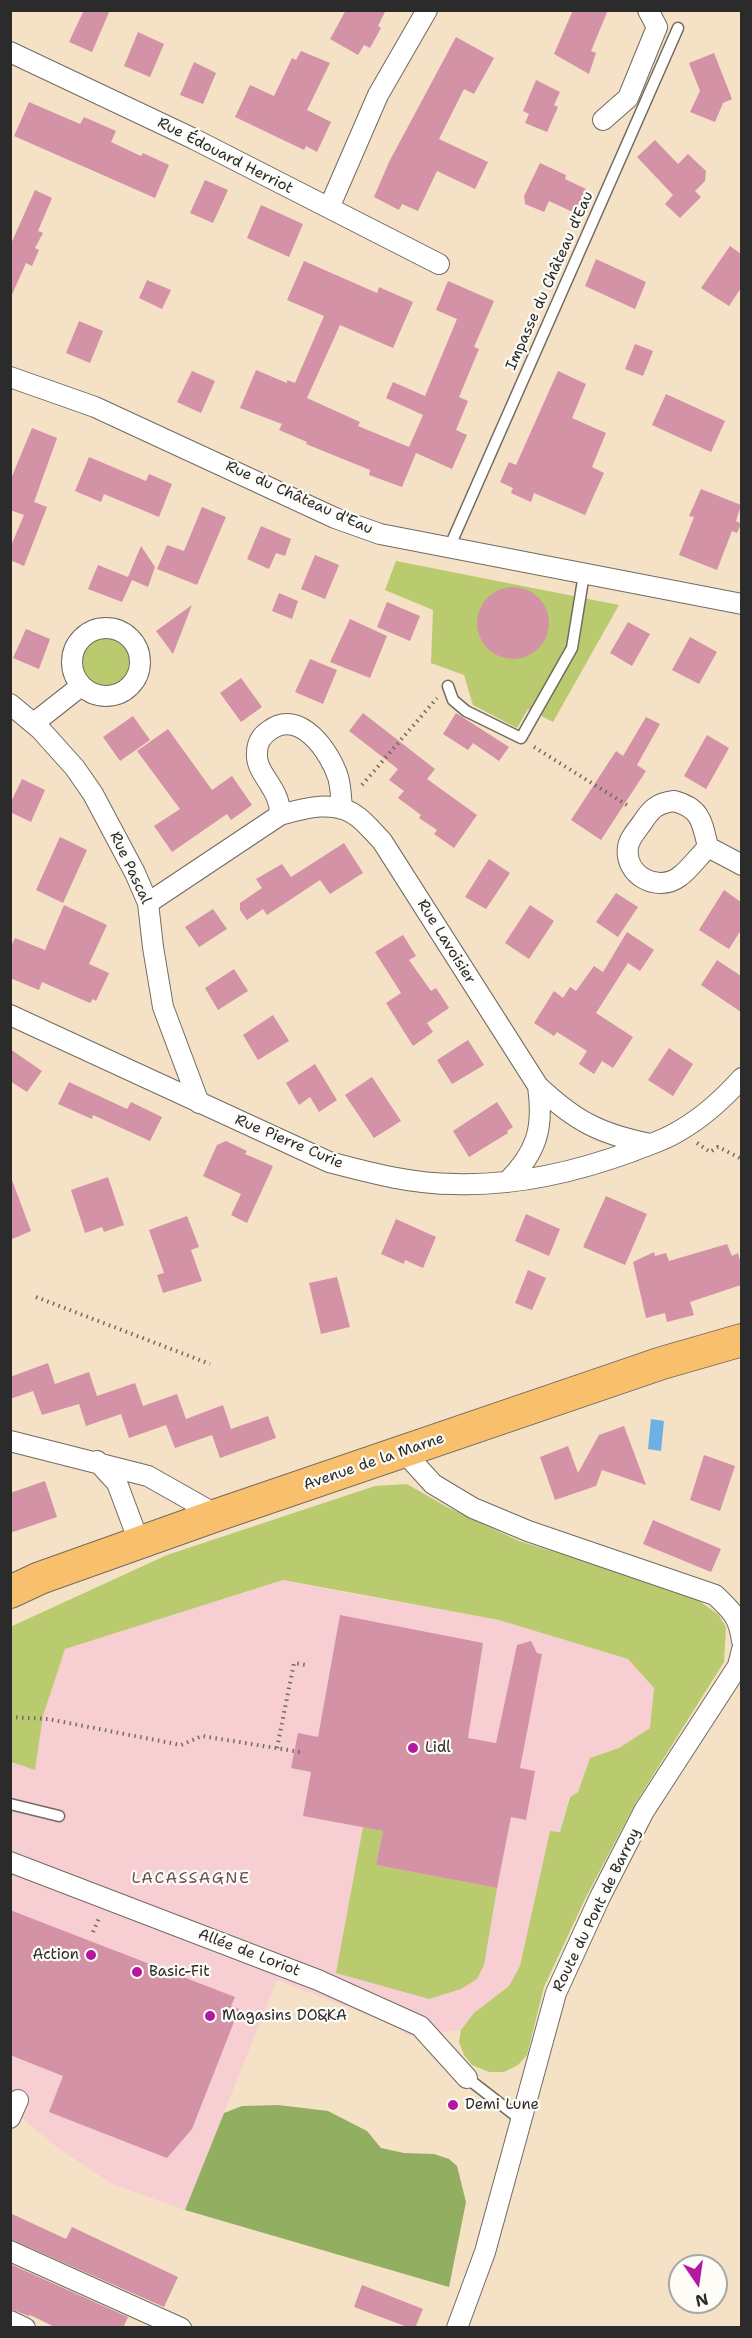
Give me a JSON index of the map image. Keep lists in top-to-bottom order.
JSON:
{
  "streets": {
    "main road": ["Avenue de la Marne"],
    "street": [
      "Rue Édouard Herriot",
      "Rue du Château d'Eau",
      "Rue Pascal",
      "Rue Lavoisier",
      "Rue Pierre Curie",
      "Route du Pont de Barroy",
      "Allée de Loriot"
    ],
    "lane": ["Impasse du Château d'Eau"]
  },
  "crossings": [
    ["Impasse du Château d'Eau", "Rue du Château d'Eau"],
    ["Rue Pascal", "Rue Pierre Curie"],
    ["Rue Lavoisier", "Rue Pierre Curie"]
  ],
  "districts": ["LACASSAGNE"],
  "places": [
    "Lidl",
    "Action",
    "Basic-Fit",
    "Magasins DO&KA",
    "Demi Lune"
  ],
  "north": "bottom"
}
